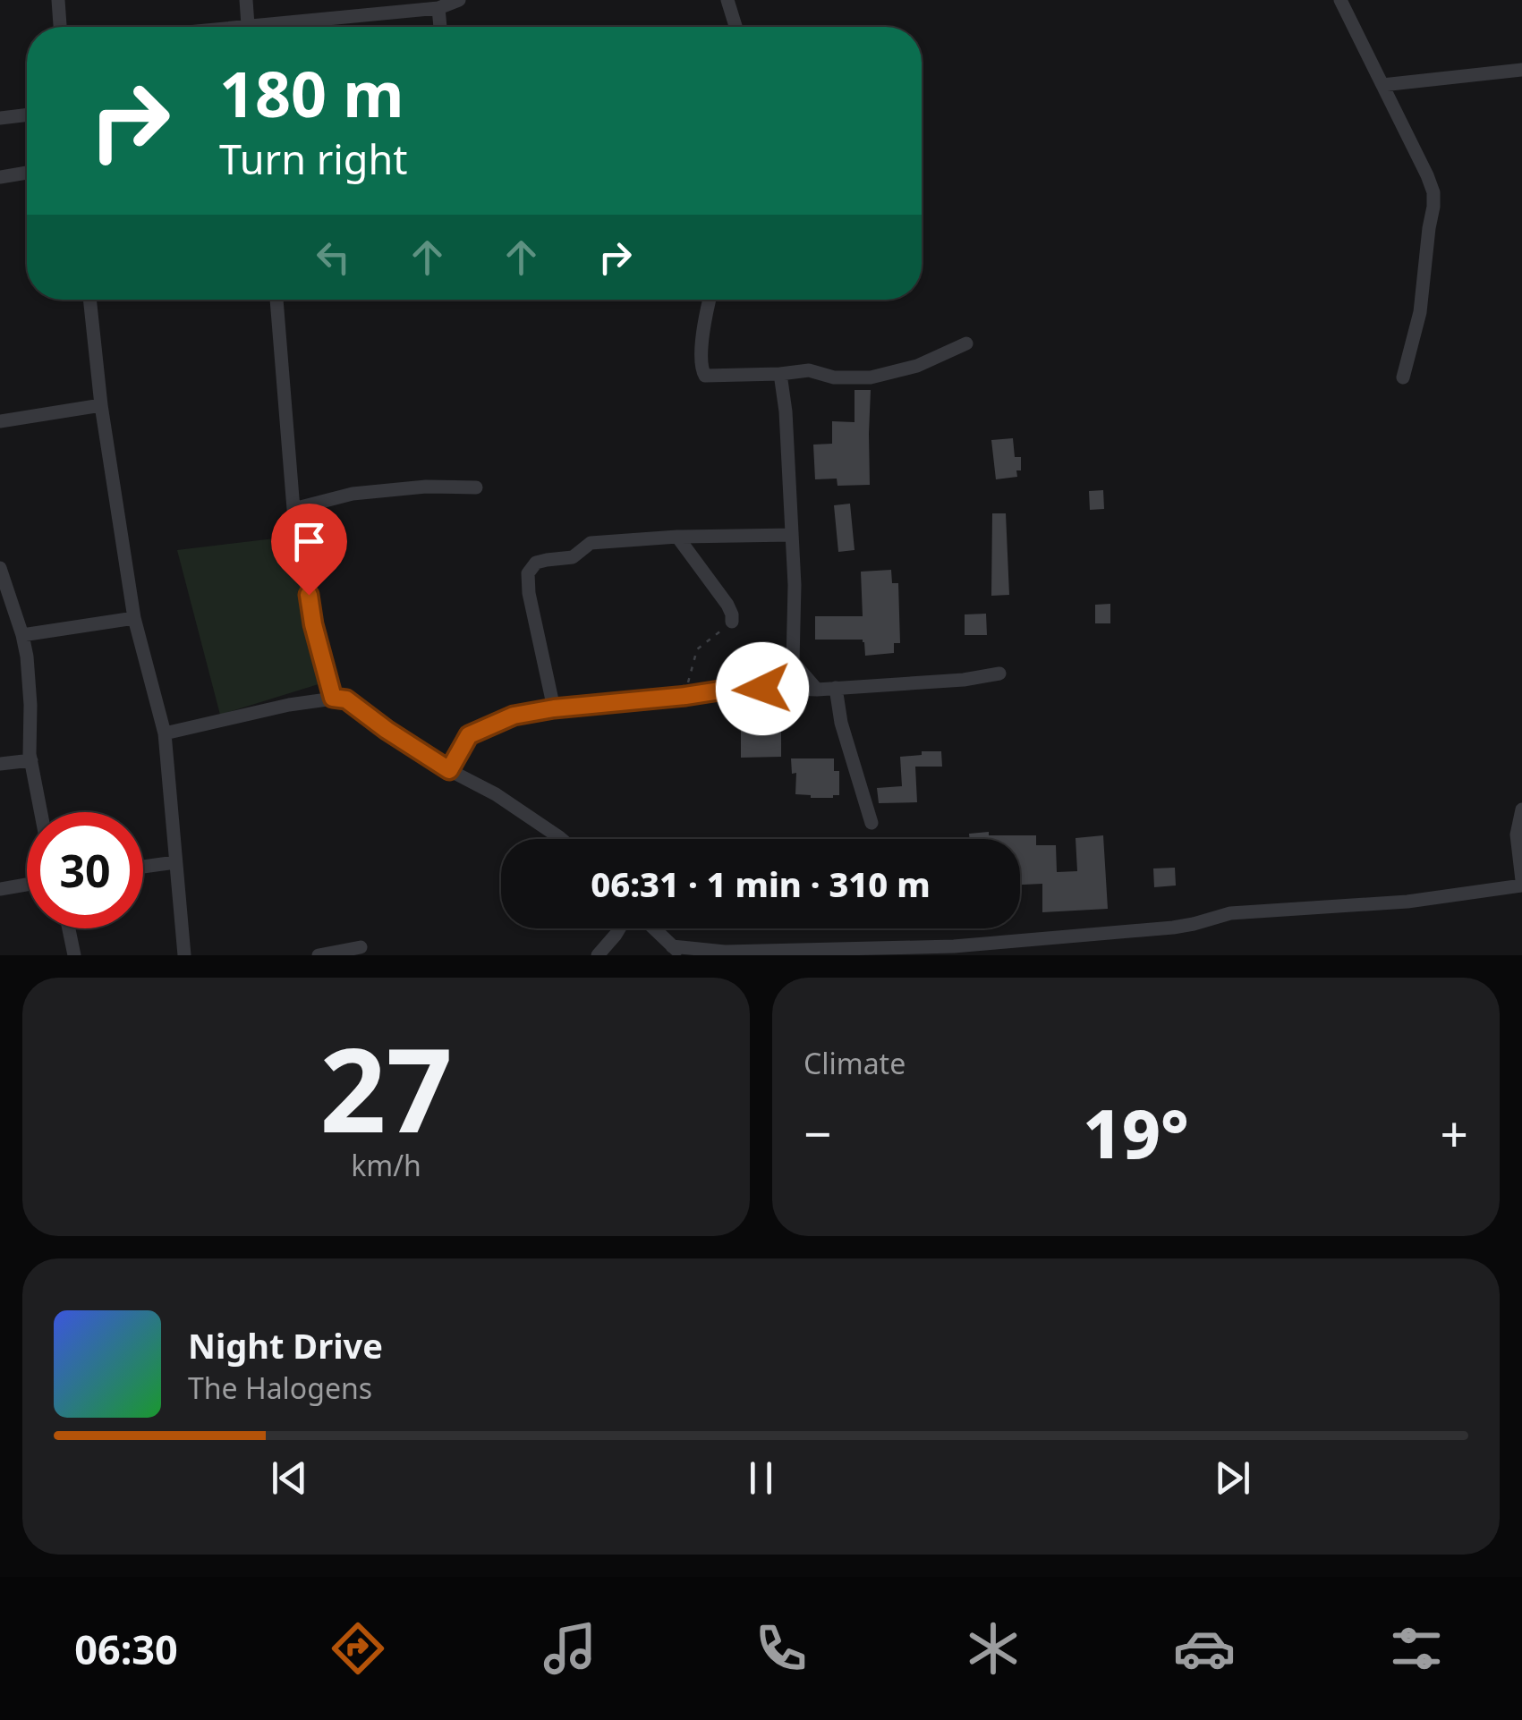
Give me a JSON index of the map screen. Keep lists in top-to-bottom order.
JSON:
{
  "page": {
    "turn": ["180 m", "Turn right"],
    "limit": "30",
    "trip": "06:31 · 1 min · 310 m",
    "tile": [
      ["27", "km/h"],
      "Climate"
    ],
    "heat": ["−", "19°", "+"],
    "song": ["Night Drive", "The Halogens"],
    "tabs": "06:30"
  }
}
